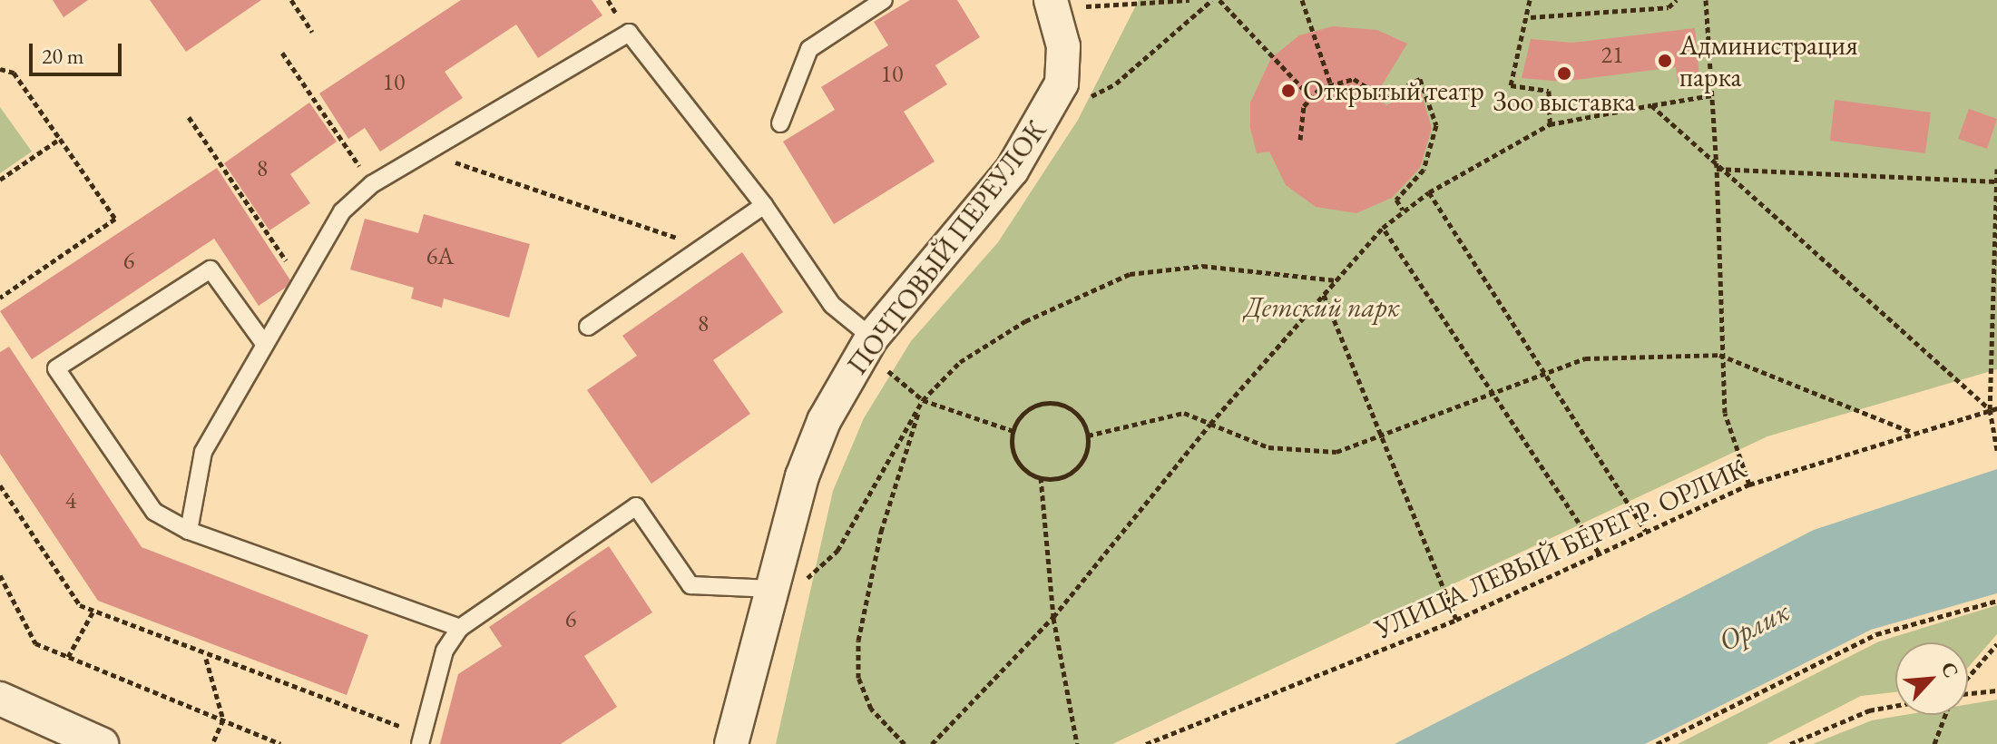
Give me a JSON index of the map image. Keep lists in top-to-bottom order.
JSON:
{
  "streets": {
    "street": ["ПОЧТОВЫЙ ПЕРЕУЛОК"],
    "path": ["УЛИЦА ЛЕВЫЙ БЕРЕГ Р. ОРЛИК"]
  },
  "water": ["Орлик"],
  "parks": ["Детский парк"],
  "places": ["Администрация парка", "Зоо выставка", "Открытый театр"],
  "house_numbers": [
    "21",
    "10",
    "10",
    "8",
    "6А",
    "6",
    "8",
    "4",
    "6"
  ],
  "scale_bar": "20 m",
  "north": "top right"
}
